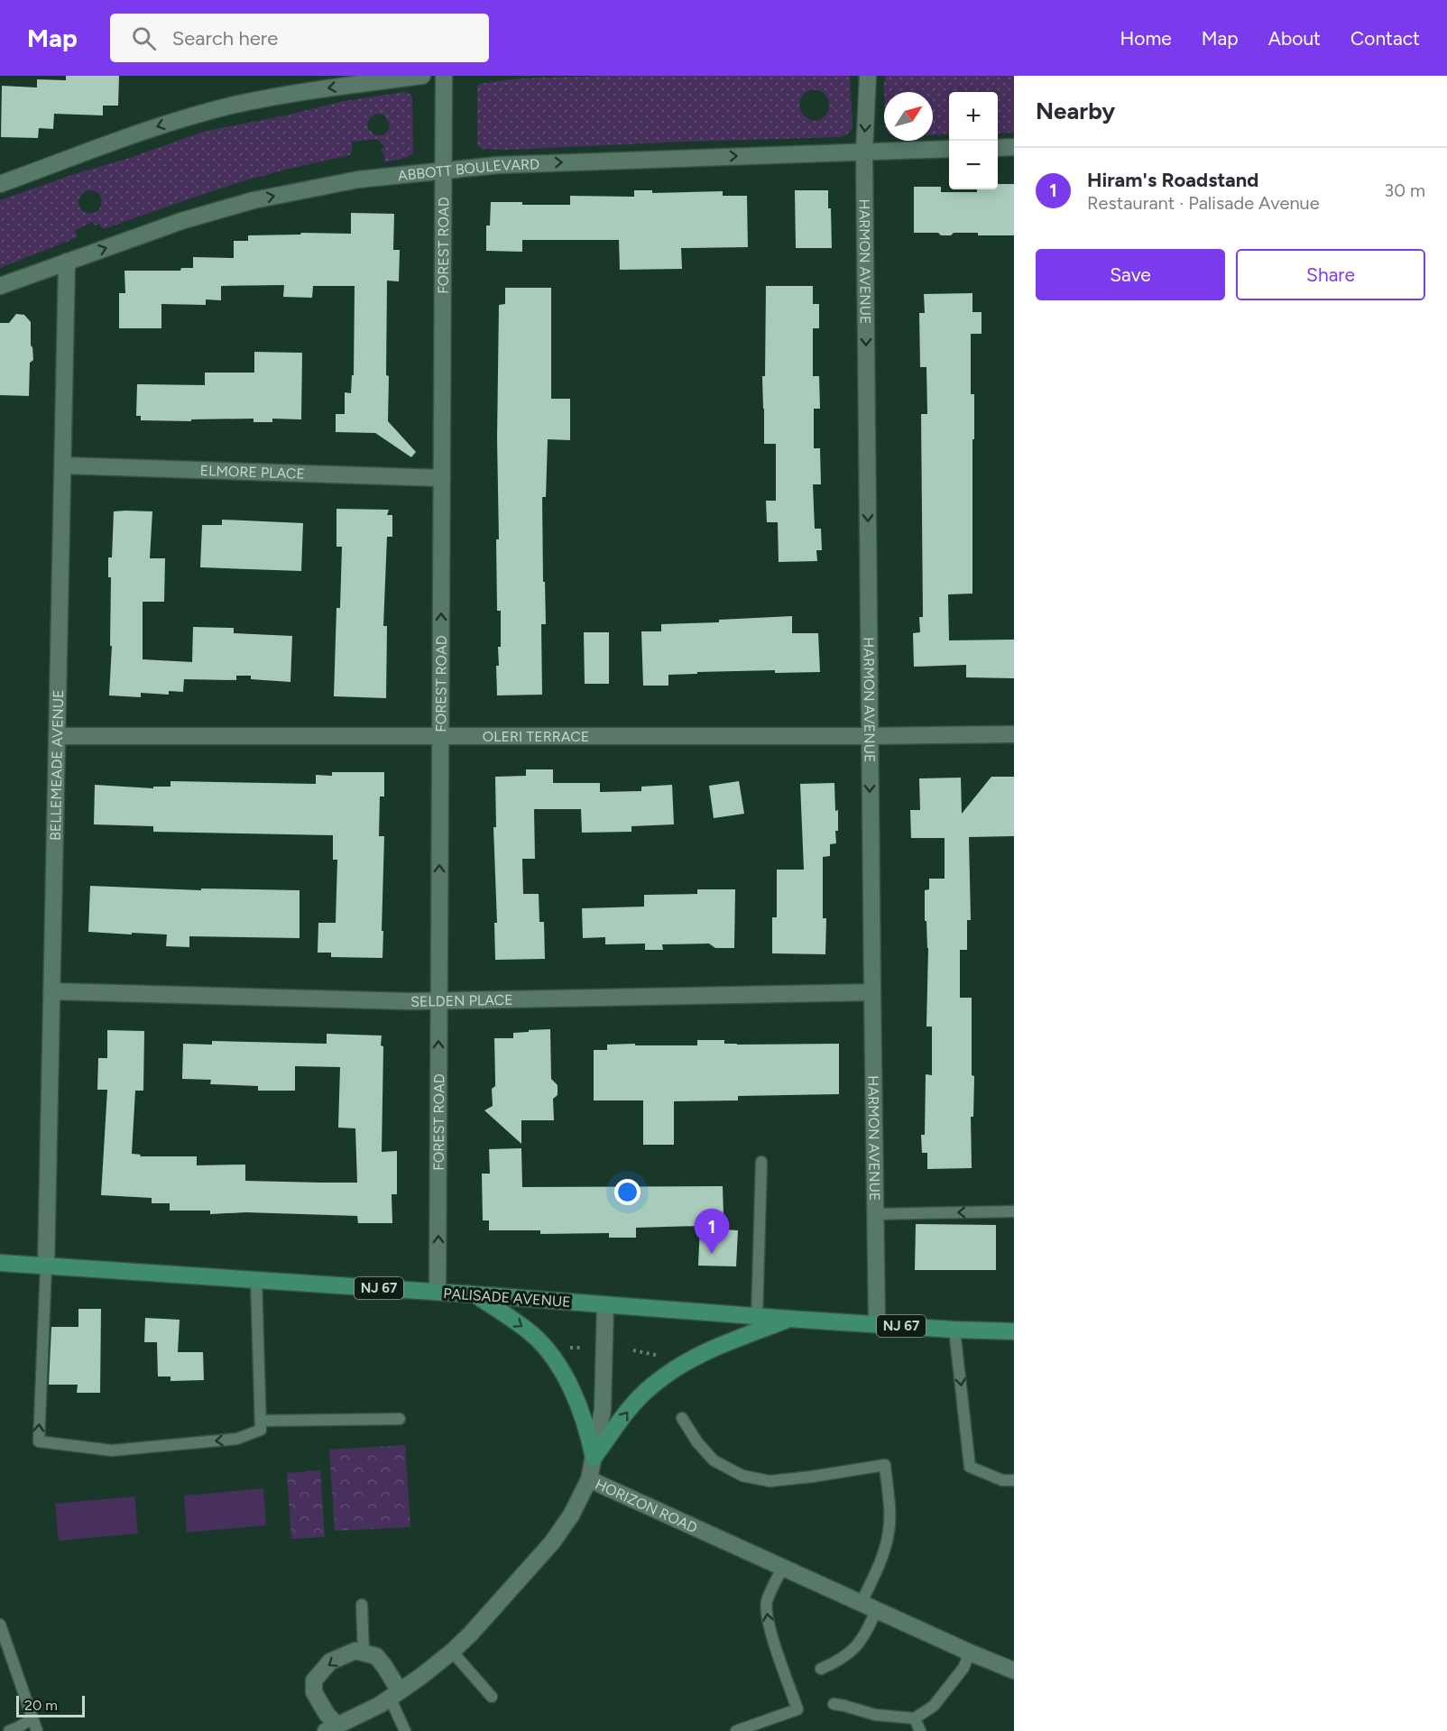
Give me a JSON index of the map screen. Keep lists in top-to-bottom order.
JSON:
{
  "streets": {
    "main road": ["NJ 67", "PALISADE AVENUE"],
    "street": [
      "ABBOTT BOULEVARD",
      "FOREST ROAD",
      "HARMON AVENUE",
      "ELMORE PLACE",
      "OLERI TERRACE",
      "BELLEMEADE AVENUE",
      "SELDEN PLACE",
      "HORIZON ROAD"
    ]
  },
  "crossings": [
    ["ABBOTT BOULEVARD", "FOREST ROAD"],
    ["ABBOTT BOULEVARD", "HARMON AVENUE"],
    ["ABBOTT BOULEVARD", "BELLEMEADE AVENUE"],
    ["FOREST ROAD", "ELMORE PLACE"],
    ["FOREST ROAD", "OLERI TERRACE"],
    ["FOREST ROAD", "SELDEN PLACE"],
    ["FOREST ROAD", "PALISADE AVENUE"],
    ["HARMON AVENUE", "OLERI TERRACE"],
    ["HARMON AVENUE", "SELDEN PLACE"],
    ["HARMON AVENUE", "PALISADE AVENUE"],
    ["ELMORE PLACE", "BELLEMEADE AVENUE"],
    ["OLERI TERRACE", "BELLEMEADE AVENUE"],
    ["BELLEMEADE AVENUE", "SELDEN PLACE"],
    ["BELLEMEADE AVENUE", "PALISADE AVENUE"]
  ],
  "one_way": ["FOREST ROAD", "HARMON AVENUE"],
  "scale_bar": "20 m",
  "north": "top right",
  "page": {
    "header": "Map",
    "search": "Search here",
    "nav": [
      "Home",
      "Map",
      "About",
      "Contact"
    ],
    "heading": "Nearby",
    "map_buttons": ["+", "−"],
    "list": [
      {
        "mark": "1",
        "name": "Hiram's Roadstand",
        "note": "Restaurant · Palisade Avenue",
        "value": "30 m"
      }
    ],
    "buttons": ["Save", "Share"],
    "pins": "1",
    "scale": "20 m"
  }
}
